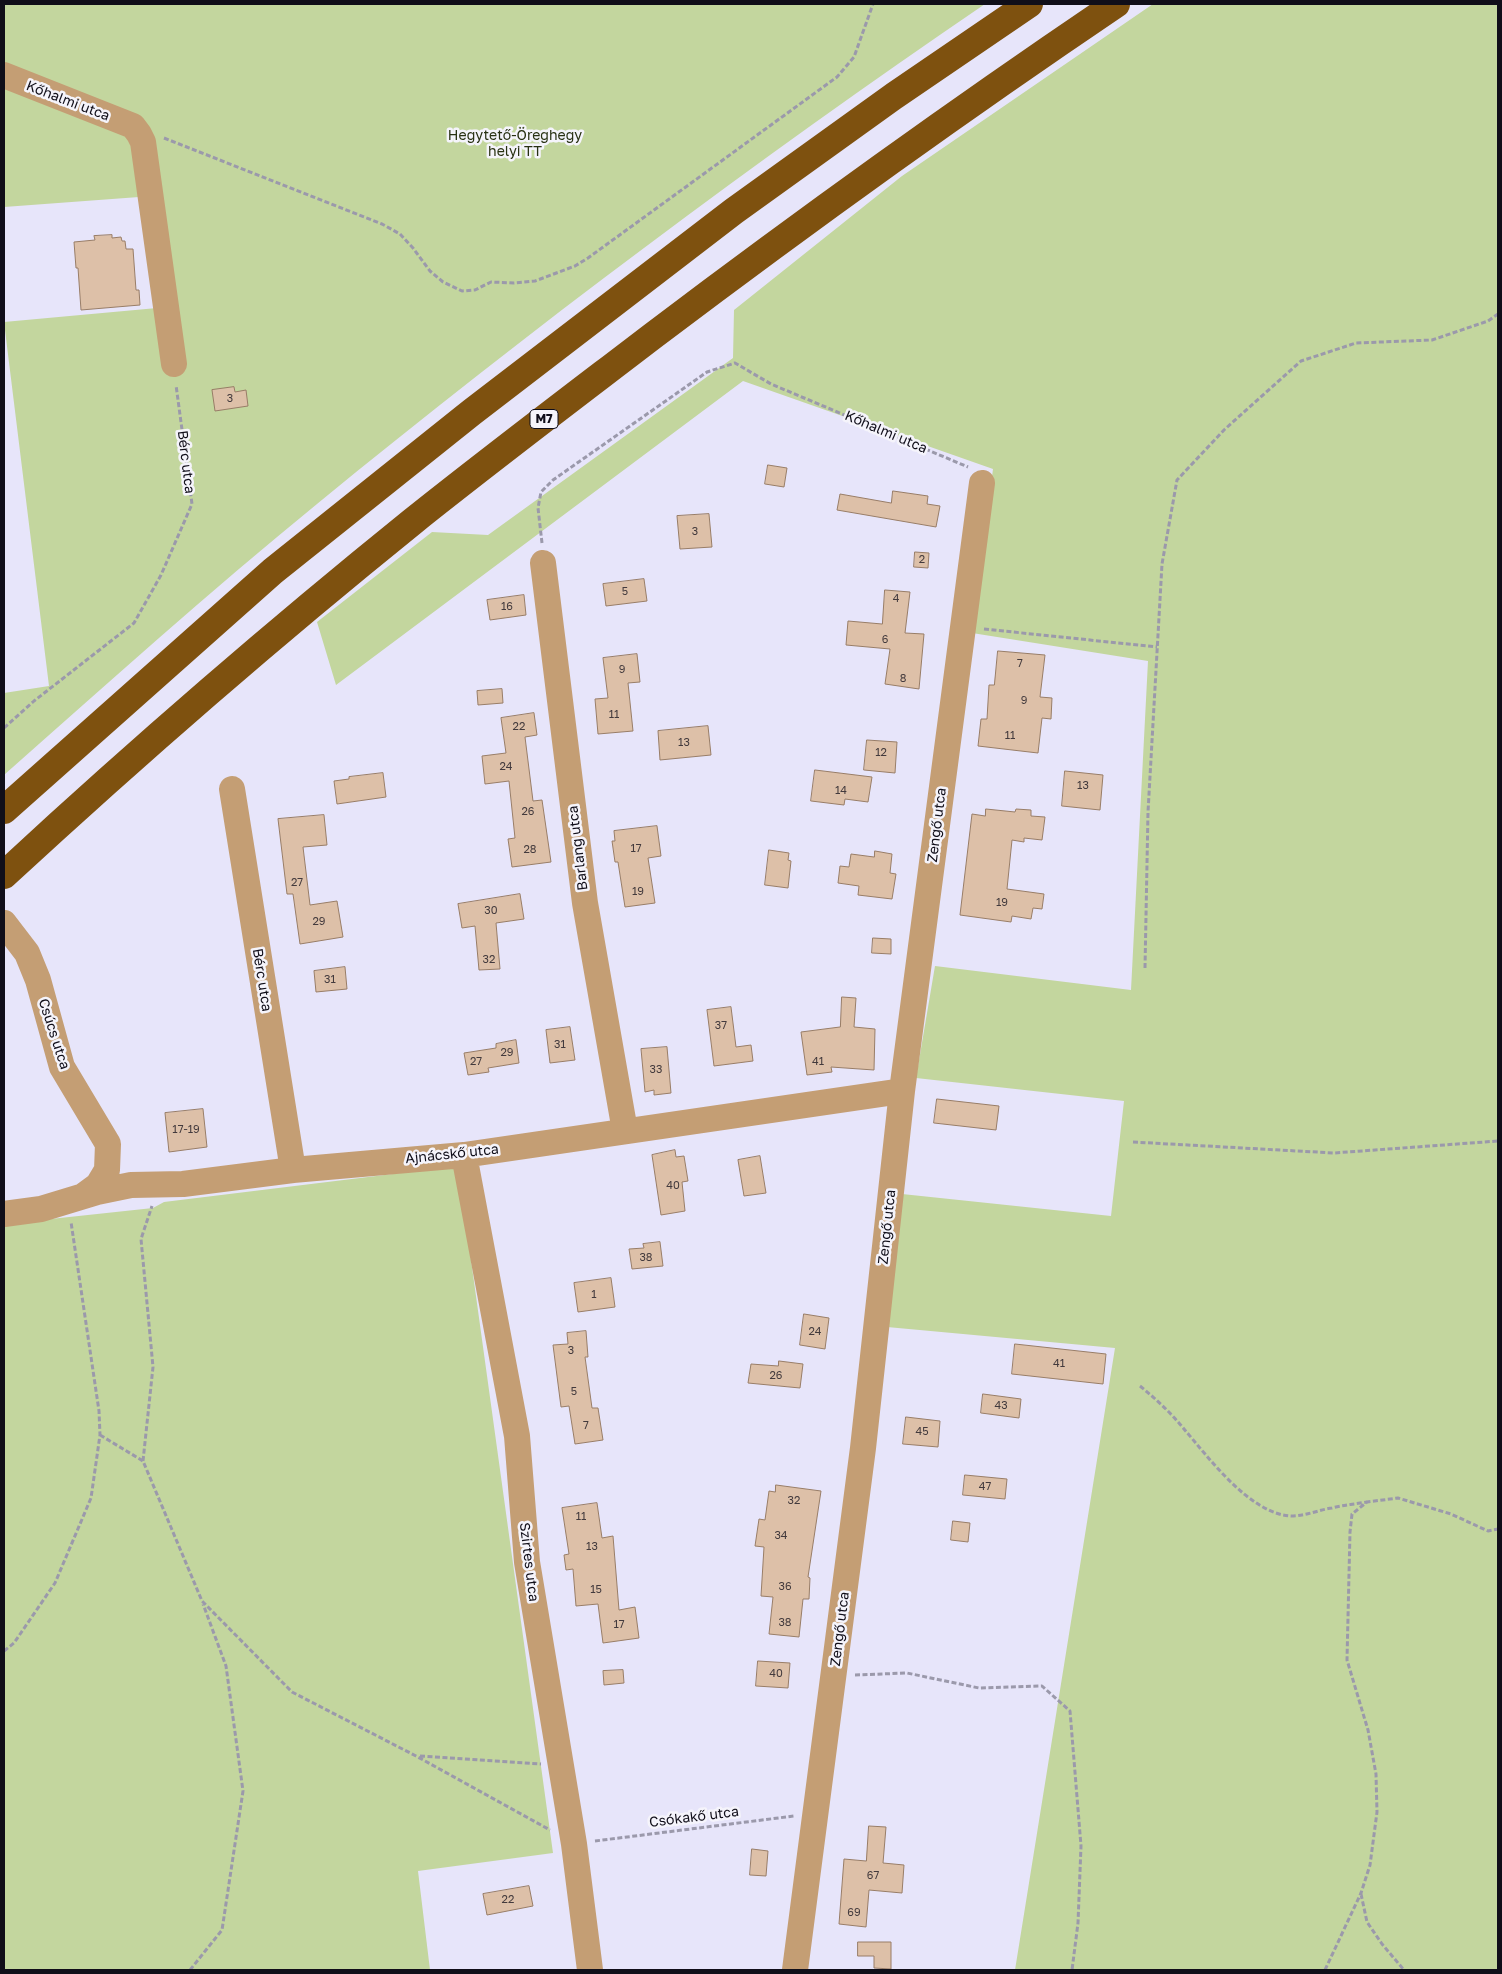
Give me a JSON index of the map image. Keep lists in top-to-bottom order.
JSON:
{
  "streets": {
    "highway": ["M7"],
    "street": [
      "Kőhalmi utca",
      "Bérc utca",
      "Zengő utca",
      "Barlang utca",
      "Csúcs utca",
      "Ajnácskő utca",
      "Szirtes utca"
    ],
    "path": ["Csókakő utca"]
  },
  "crossings": [
    ["Kőhalmi utca", "Zengő utca"],
    ["Kőhalmi utca", "Barlang utca"],
    ["Bérc utca", "Ajnácskő utca"],
    ["Zengő utca", "Ajnácskő utca"],
    ["Zengő utca", "Csókakő utca"],
    ["Barlang utca", "Ajnácskő utca"],
    ["Csúcs utca", "Ajnácskő utca"],
    ["Ajnácskő utca", "Szirtes utca"],
    ["Szirtes utca", "Csókakő utca"]
  ],
  "parks": ["Hegytető-Öreghegy helyi TT"],
  "house_numbers": [
    "3",
    "3",
    "2",
    "5",
    "4",
    "16",
    "6",
    "7",
    "9",
    "8",
    "9",
    "11",
    "22",
    "11",
    "13",
    "12",
    "24",
    "13",
    "14",
    "26",
    "17",
    "28",
    "27",
    "19",
    "19",
    "30",
    "29",
    "32",
    "31",
    "37",
    "31",
    "29",
    "27",
    "41",
    "33",
    "17-19",
    "40",
    "38",
    "1",
    "24",
    "3",
    "41",
    "26",
    "5",
    "43",
    "7",
    "45",
    "47",
    "32",
    "11",
    "34",
    "13",
    "36",
    "15",
    "38",
    "17",
    "40",
    "67",
    "22",
    "69"
  ]
}
